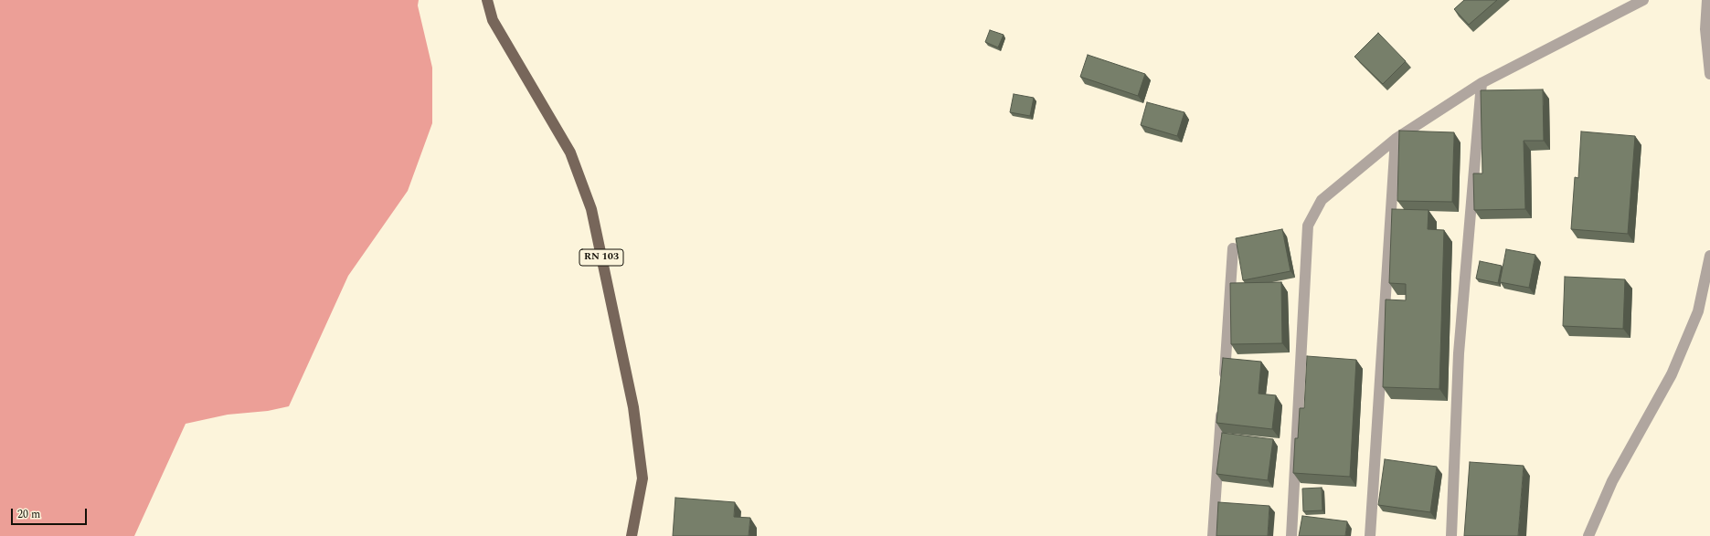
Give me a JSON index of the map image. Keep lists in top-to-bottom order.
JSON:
{
  "streets": {
    "main road": ["RN 103"]
  },
  "scale_bar": "20 m"
}
